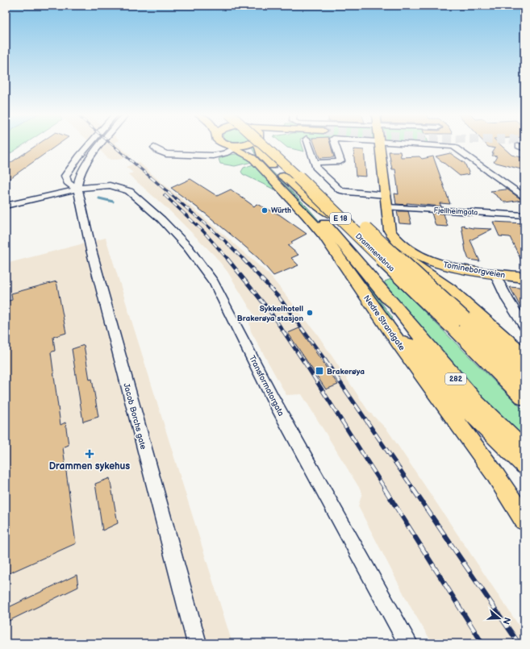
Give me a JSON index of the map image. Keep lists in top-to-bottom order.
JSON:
{
  "streets": {
    "highway": ["E 18", "Drammensbrua"],
    "main road": ["Tomineborgveien", "Nedre Strandgate", "282"],
    "street": ["Fjellheimgata", "Transformatorgata", "Jacob Borchs gate"]
  },
  "crossings": [
    ["Fjellheimgata", "Tomineborgveien"],
    ["E 18", "Drammensbrua"],
    ["E 18", "Nedre Strandgate"],
    ["Nedre Strandgate", "282"],
    ["Transformatorgata", "Jacob Borchs gate"]
  ],
  "places": {
    "other": ["Würth", "Sykkelhotell Brakerøya stasjon"],
    "transit": ["Brakerøya"],
    "health": ["Drammen sykehus"]
  },
  "north": "right"
}
